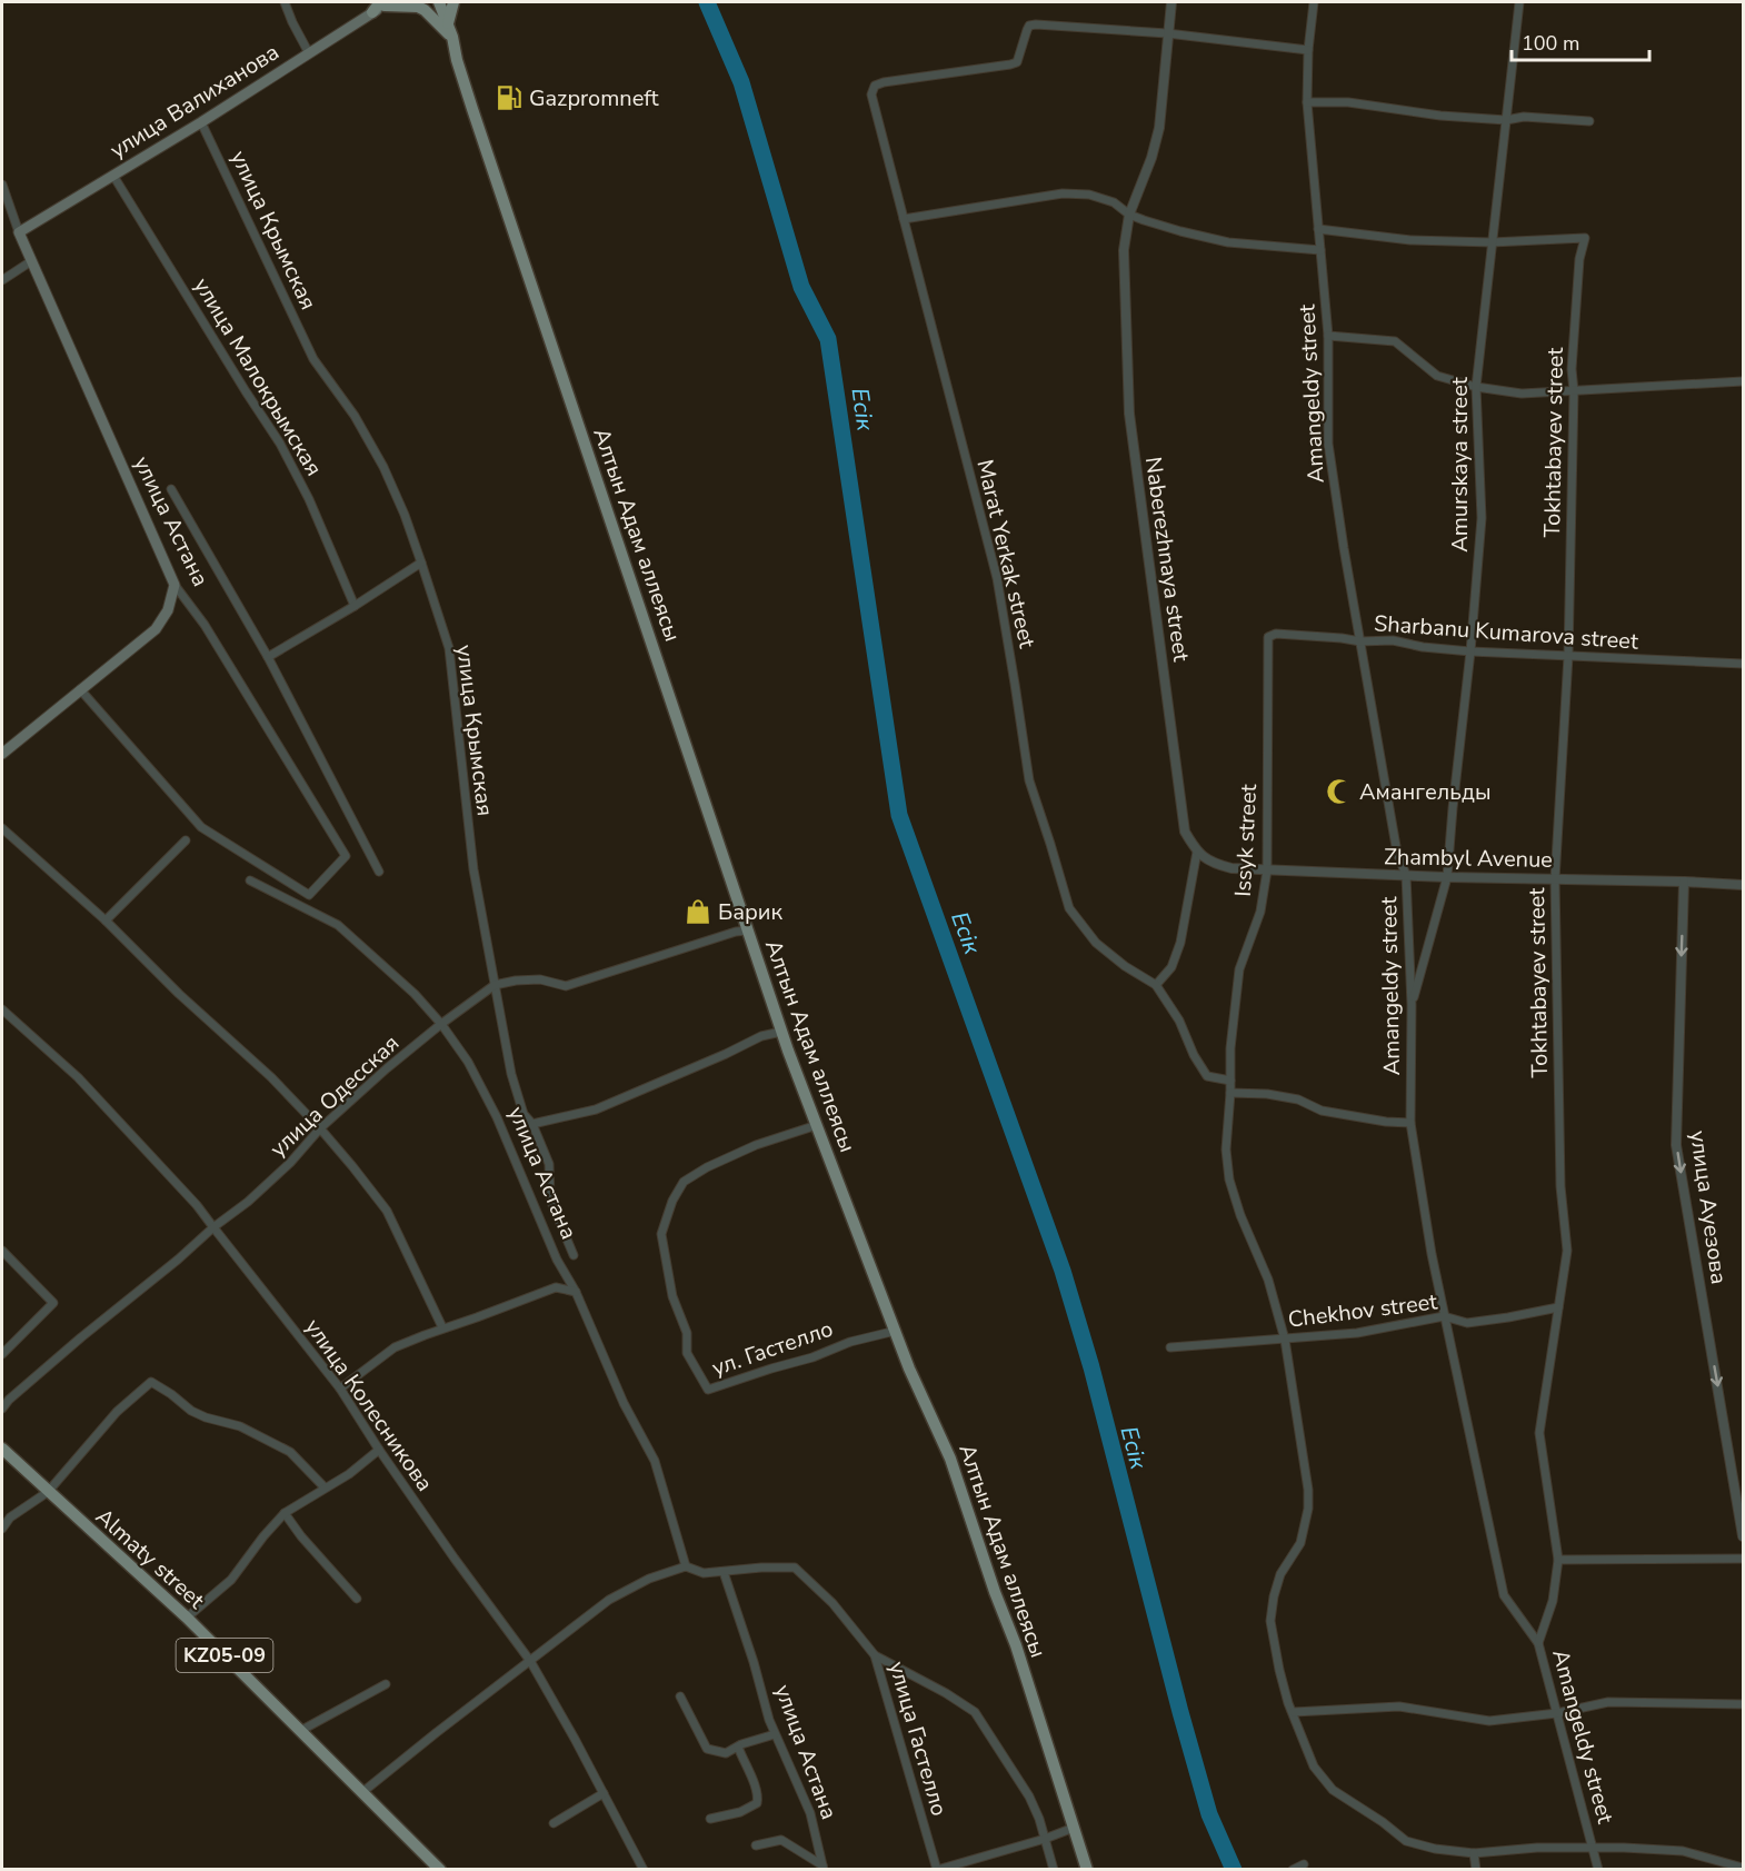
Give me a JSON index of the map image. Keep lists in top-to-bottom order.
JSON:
{
  "streets": {
    "main road": [
      "улица Валиханова",
      "улица Астана",
      "Алтын Адам аллеясы",
      "Almaty street",
      "KZ05-09"
    ],
    "street": [
      "улица Крымская",
      "улица Малокрымская",
      "Amangeldy street",
      "Tokhtabayev street",
      "Amurskaya street",
      "Marat Yerkak street",
      "Naberezhnaya street",
      "Sharbanu Kumarova street",
      "Issyk street",
      "Zhambyl Avenue",
      "улица Одесская",
      "улица Ауезова",
      "Chekhov street",
      "ул. Гастелло",
      "улица Колесникова",
      "улица Гастелло"
    ]
  },
  "crossings": [
    ["улица Валиханова", "улица Крымская"],
    ["улица Валиханова", "улица Малокрымская"],
    ["улица Валиханова", "улица Астана"],
    ["улица Крымская", "улица Одесская"],
    ["Amangeldy street", "Tokhtabayev street"],
    ["Amangeldy street", "Amurskaya street"],
    ["Amangeldy street", "Sharbanu Kumarova street"],
    ["Amangeldy street", "Zhambyl Avenue"],
    ["Amangeldy street", "Chekhov street"],
    ["Tokhtabayev street", "Amurskaya street"],
    ["Tokhtabayev street", "Sharbanu Kumarova street"],
    ["Tokhtabayev street", "Zhambyl Avenue"],
    ["Tokhtabayev street", "Chekhov street"],
    ["Amurskaya street", "Sharbanu Kumarova street"],
    ["Amurskaya street", "Zhambyl Avenue"],
    ["улица Астана", "улица Одесская"],
    ["улица Астана", "улица Гастелло"],
    ["Алтын Адам аллеясы", "улица Одесская"],
    ["Алтын Адам аллеясы", "ул. Гастелло"],
    ["Marat Yerkak street", "Naberezhnaya street"],
    ["Naberezhnaya street", "Zhambyl Avenue"],
    ["Sharbanu Kumarova street", "Issyk street"],
    ["Issyk street", "Zhambyl Avenue"],
    ["Zhambyl Avenue", "улица Ауезова"],
    ["улица Одесская", "улица Колесникова"]
  ],
  "one_way": ["улица Ауезова"],
  "water": ["Есік"],
  "places": {
    "fuel station": ["Gazpromneft"],
    "mosque": ["Амангельды"],
    "shop": ["Барик"]
  },
  "scale_bar": "100 m"
}
